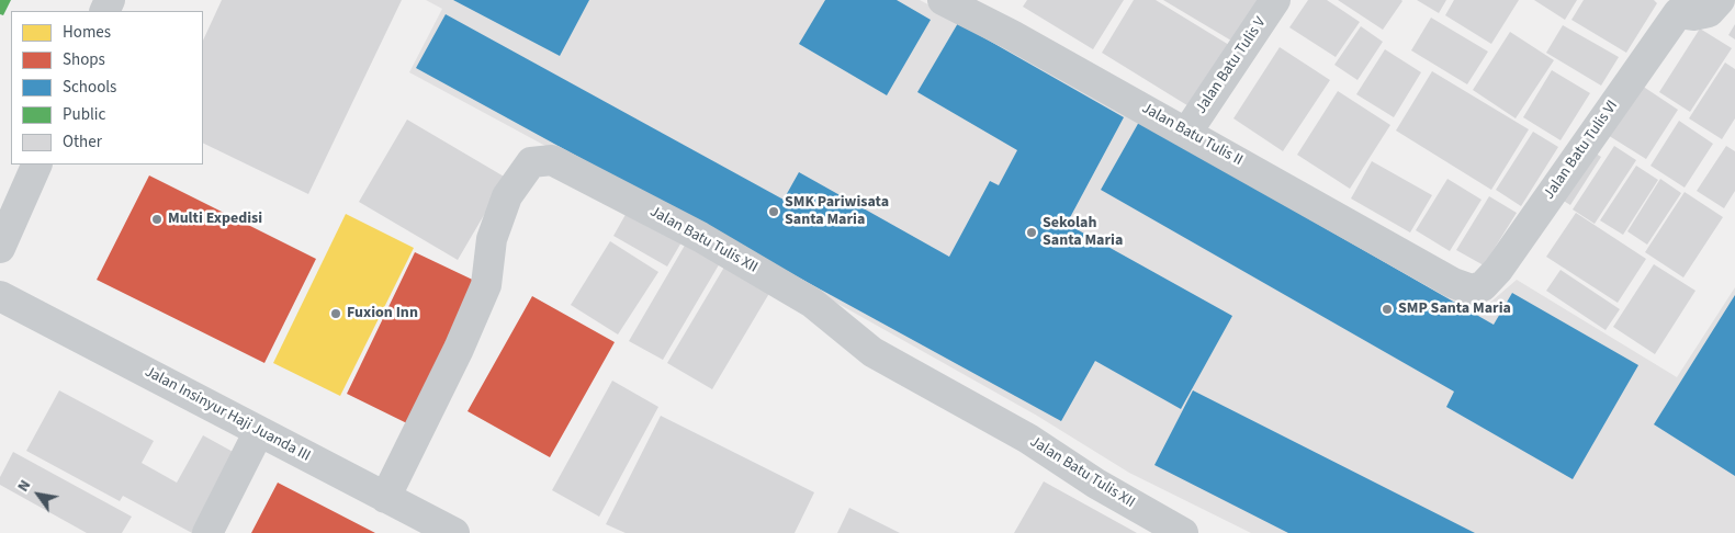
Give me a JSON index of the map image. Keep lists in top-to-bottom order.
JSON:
{
  "streets": {
    "street": [
      "Jalan Batu Tulis V",
      "Jalan Batu Tulis II",
      "Jalan Batu Tulis VI",
      "Jalan Batu Tulis XII",
      "Jalan Insinyur Haji Juanda III"
    ]
  },
  "crossings": [
    ["Jalan Batu Tulis V", "Jalan Batu Tulis II"],
    ["Jalan Batu Tulis II", "Jalan Batu Tulis VI"],
    ["Jalan Batu Tulis XII", "Jalan Insinyur Haji Juanda III"]
  ],
  "places": [
    "SMK Pariwisata Santa Maria",
    "Multi Expedisi",
    "Sekolah Santa Maria",
    "SMP Santa Maria",
    "Fuxion Inn"
  ],
  "legend": [
    "Homes",
    "Shops",
    "Schools",
    "Public",
    "Other"
  ],
  "north": "top left"
}
